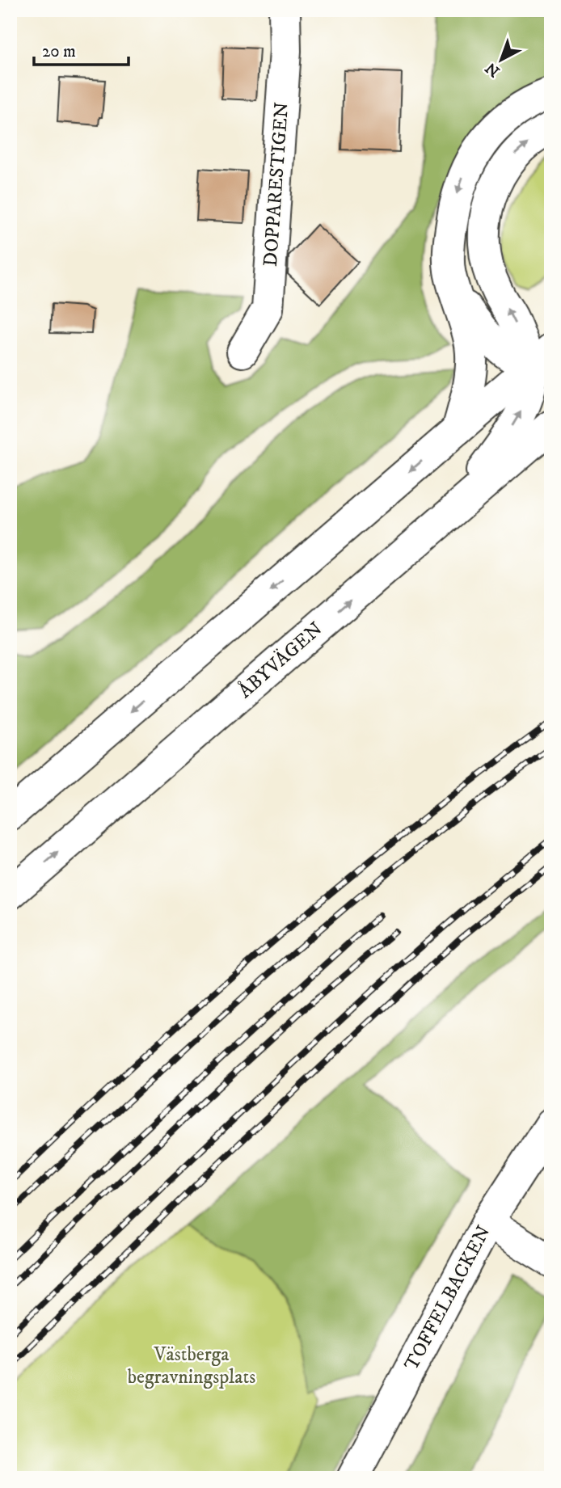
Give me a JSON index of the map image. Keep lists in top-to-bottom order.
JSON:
{
  "streets": {
    "street": ["DOPPARESTIGEN", "ÅBYVÄGEN", "TOFFELBACKEN"]
  },
  "parks": ["Västberga begravningsplats"],
  "scale_bar": "20 m",
  "north": "bottom left"
}
